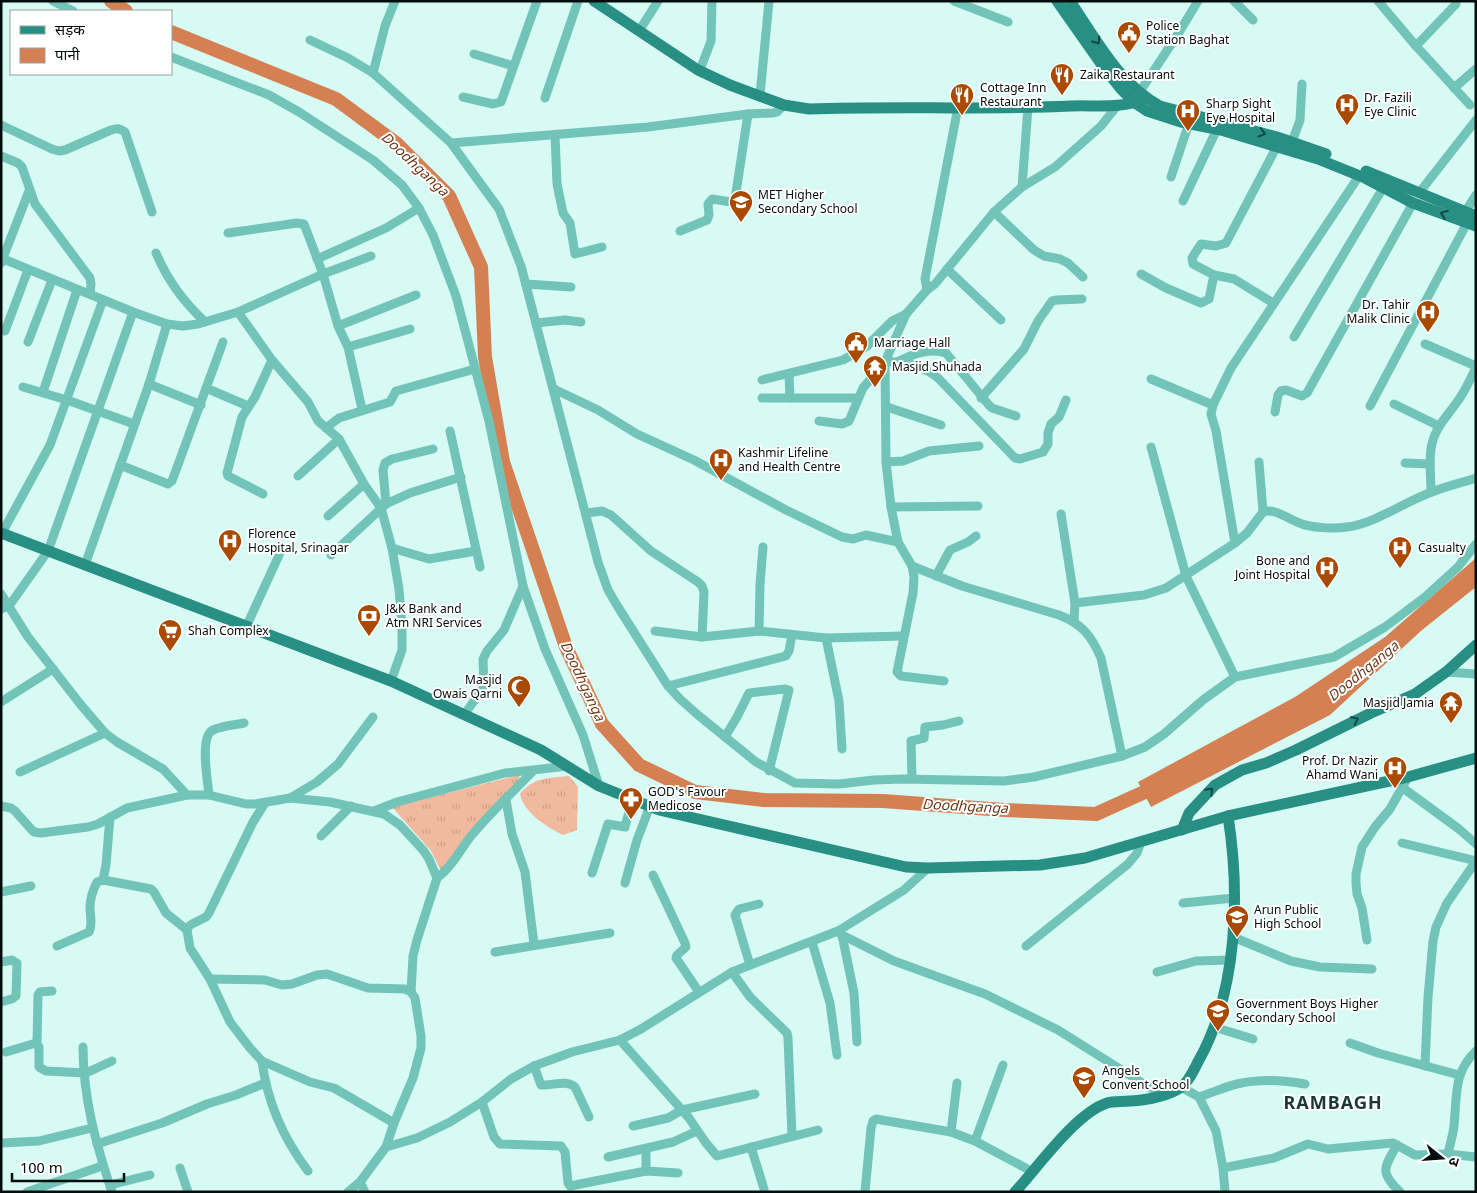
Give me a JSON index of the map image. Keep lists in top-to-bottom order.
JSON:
{
  "districts": ["RAMBAGH"],
  "water": ["Doodhganga"],
  "places": {
    "public building": ["Police Station Baghat", "Marriage Hall"],
    "restaurant": ["Zaika Restaurant", "Cottage Inn Restaurant"],
    "hospital": [
      "Dr. Fazili Eye Clinic",
      "Sharp Sight Eye Hospital",
      "Dr. Tahir Malik Clinic",
      "Kashmir Lifeline and Health Centre",
      "Florence Hospital, Srinagar",
      "Casualty",
      "Bone and Joint Hospital",
      "Prof. Dr Nazir Ahamd Wani"
    ],
    "school or university": [
      "MET Higher Secondary School",
      "Arun Public High School",
      "Government Boys Higher Secondary School",
      "Angels Convent School"
    ],
    "temple": ["Masjid Shuhada", "Masjid Jamia"],
    "bank": ["J&K Bank and Atm NRI Services"],
    "supermarket": ["Shah Complex"],
    "mosque": ["Masjid Owais Qarni"],
    "pharmacy": ["GOD's Favour Medicose"]
  },
  "legend": ["सड़क", "पानी"],
  "scale_bar": "100 m",
  "north": "right"
}
